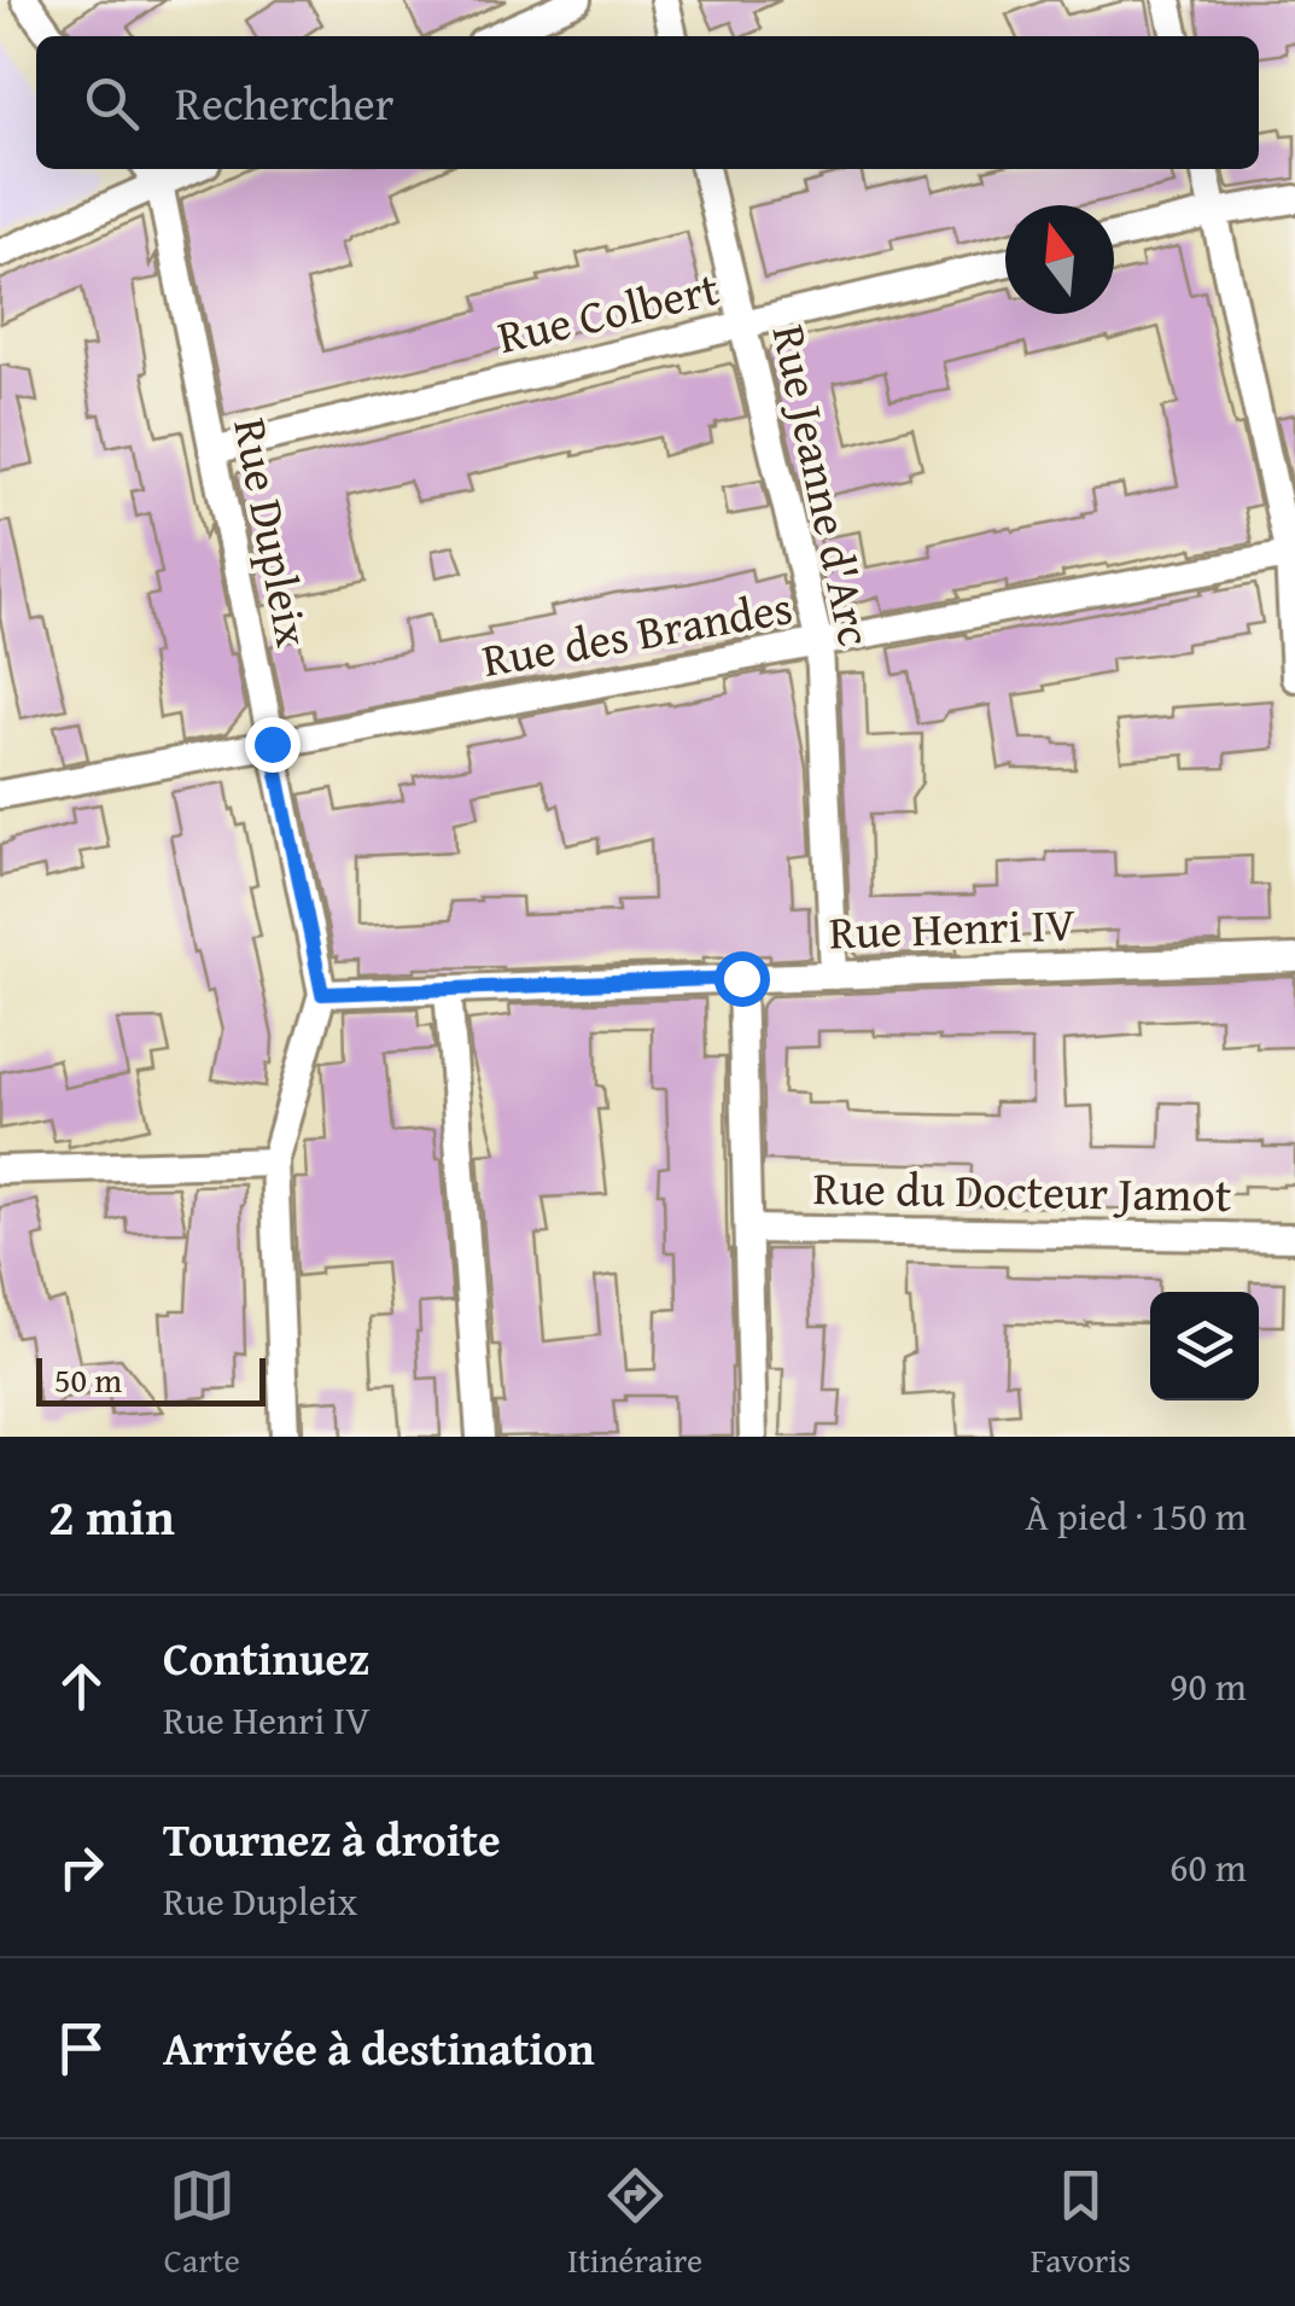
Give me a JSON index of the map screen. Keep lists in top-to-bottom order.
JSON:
{
  "streets": {
    "street": [
      "Rue Colbert",
      "Rue Jeanne d'Arc",
      "Rue Dupleix",
      "Rue des Brandes",
      "Rue Henri IV",
      "Rue du Docteur Jamot"
    ]
  },
  "crossings": [
    ["Rue Colbert", "Rue Jeanne d'Arc"],
    ["Rue Colbert", "Rue Dupleix"],
    ["Rue Jeanne d'Arc", "Rue des Brandes"],
    ["Rue Jeanne d'Arc", "Rue Henri IV"],
    ["Rue Dupleix", "Rue des Brandes"],
    ["Rue Dupleix", "Rue Henri IV"]
  ],
  "scale_bar": "50 m",
  "north": "top",
  "page": {
    "search": "Rechercher",
    "scale": "50 m",
    "heading": ["2 min", "À pied · 150 m"],
    "list": [
      ["Continuez", "Rue Henri IV", "90 m"],
      ["Tournez à droite", "Rue Dupleix", "60 m"],
      "Arrivée à destination"
    ],
    "nav": ["Carte", "Itinéraire", "Favoris"]
  }
}
